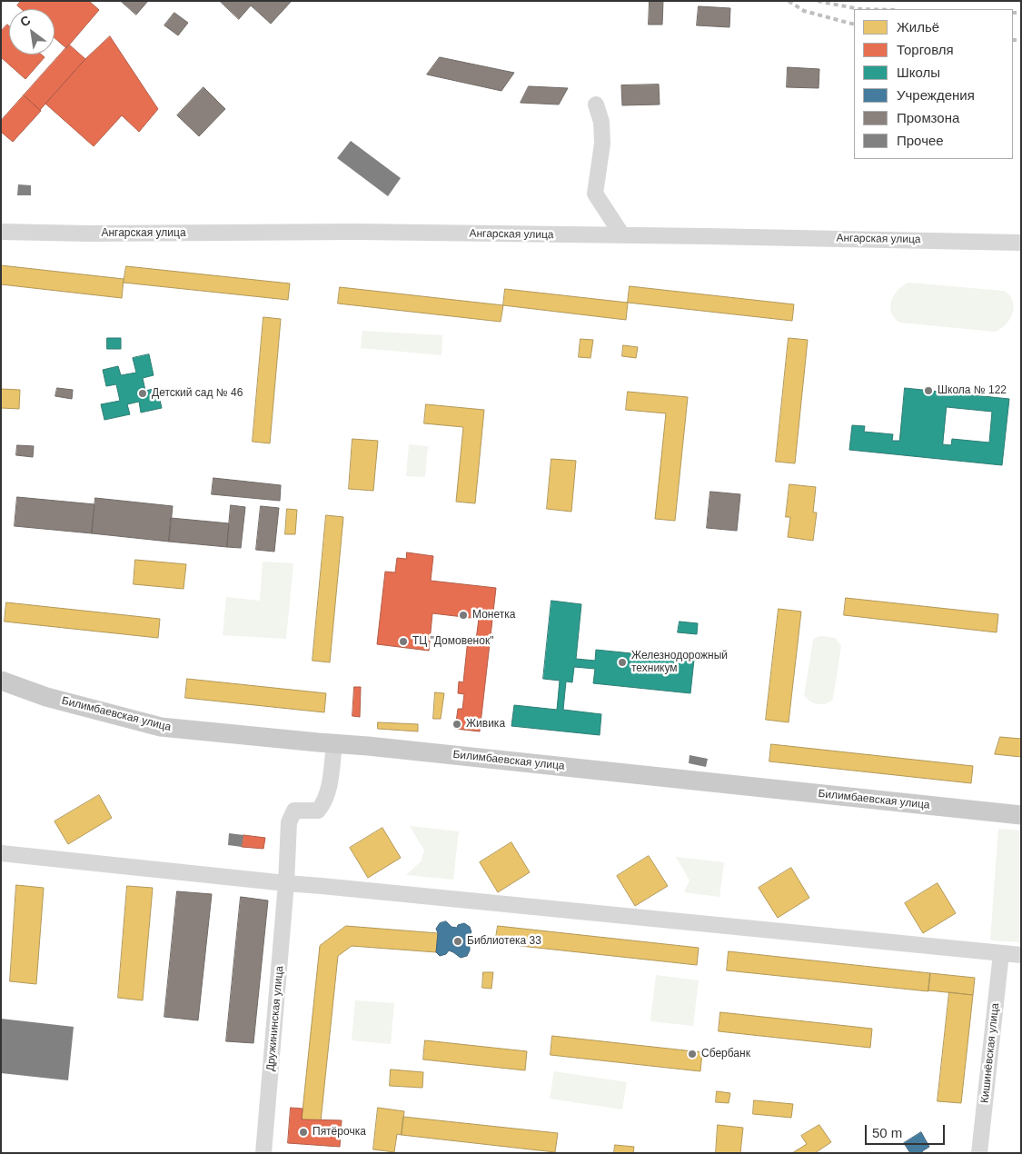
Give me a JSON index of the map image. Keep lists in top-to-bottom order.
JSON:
{
  "streets": {
    "main road": ["Билимбаевская улица"],
    "street": ["Ангарская улица", "Дружининская улица", "Кишинёвская улица"]
  },
  "crossings": [
    ["Билимбаевская улица", "Дружининская улица"]
  ],
  "places": [
    "Школа № 122",
    "Детский сад № 46",
    "Монетка",
    "ТЦ \"Домовенок\"",
    "Железнодорожный техникум",
    "Живика",
    "Библиотека 33",
    "Сбербанк",
    "Пятёрочка"
  ],
  "legend": [
    "Жильё",
    "Торговля",
    "Школы",
    "Учреждения",
    "Промзона",
    "Прочее"
  ],
  "scale_bar": "50 m",
  "north": "top left"
}
